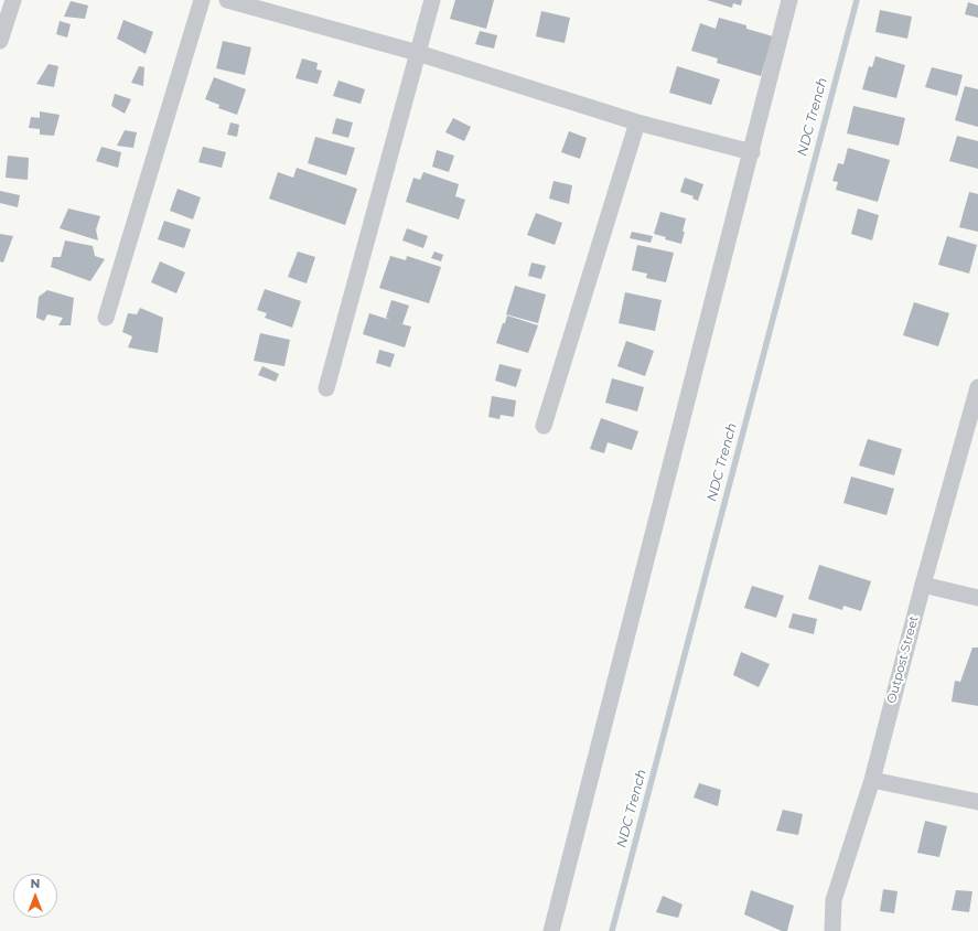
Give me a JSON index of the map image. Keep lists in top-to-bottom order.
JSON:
{
  "streets": {
    "street": ["Outpost Street"]
  },
  "water": ["NDC Trench"],
  "north": "top"
}
